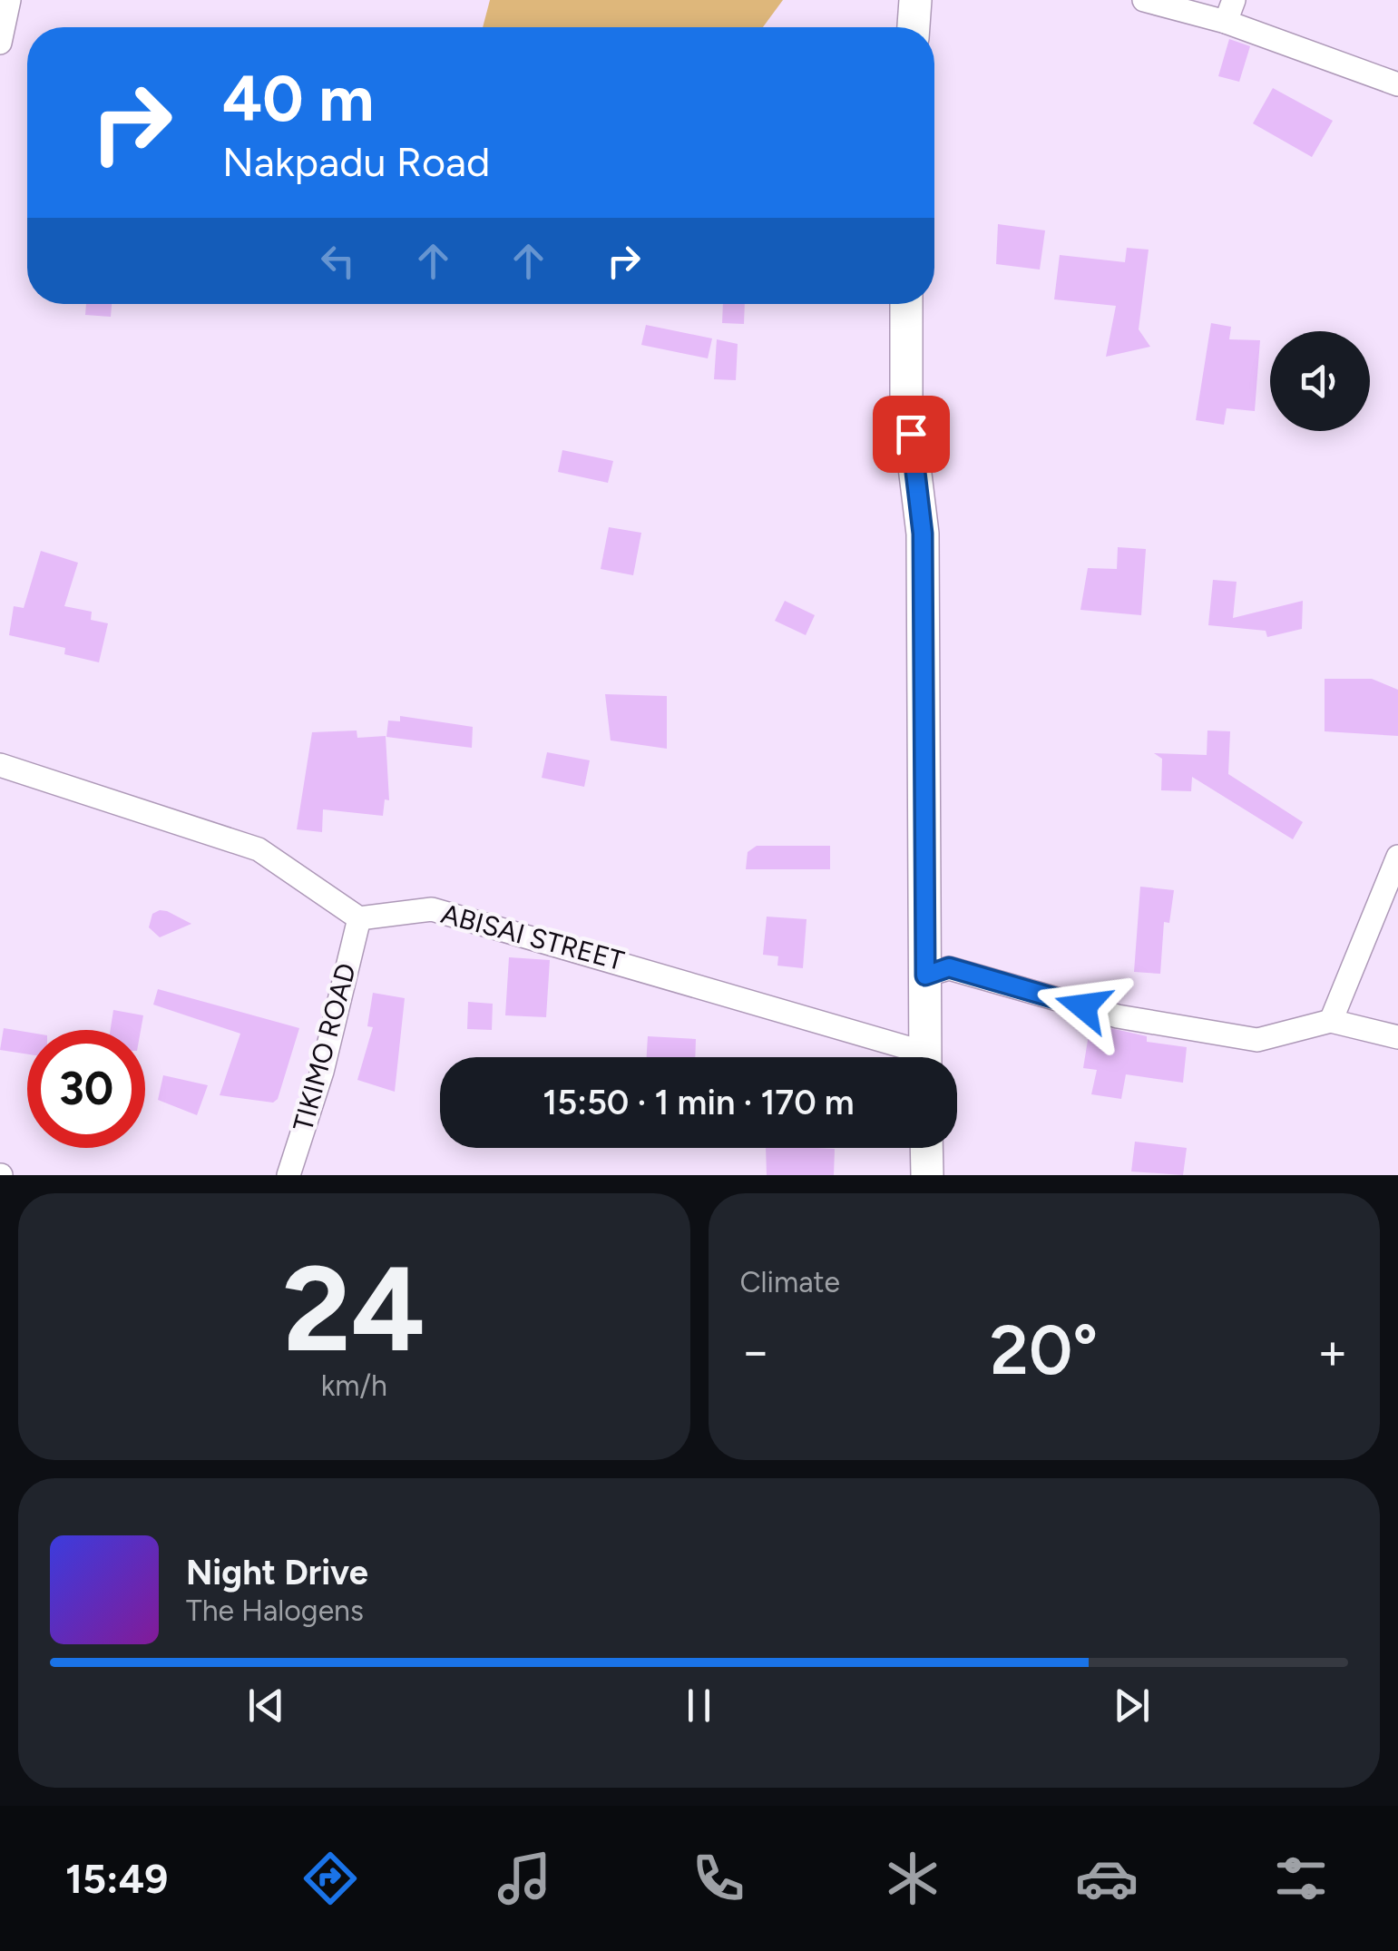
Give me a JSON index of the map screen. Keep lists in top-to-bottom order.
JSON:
{
  "streets": {
    "street": ["ABISAI STREET", "TIKIMO ROAD"]
  },
  "crossings": [
    ["ABISAI STREET", "TIKIMO ROAD"]
  ],
  "page": {
    "turn": ["40 m", "Nakpadu Road"],
    "limit": "30",
    "trip": "15:50 · 1 min · 170 m",
    "tile": [
      ["24", "km/h"],
      "Climate"
    ],
    "heat": ["−", "20°", "+"],
    "song": ["Night Drive", "The Halogens"],
    "tabs": "15:49"
  }
}
